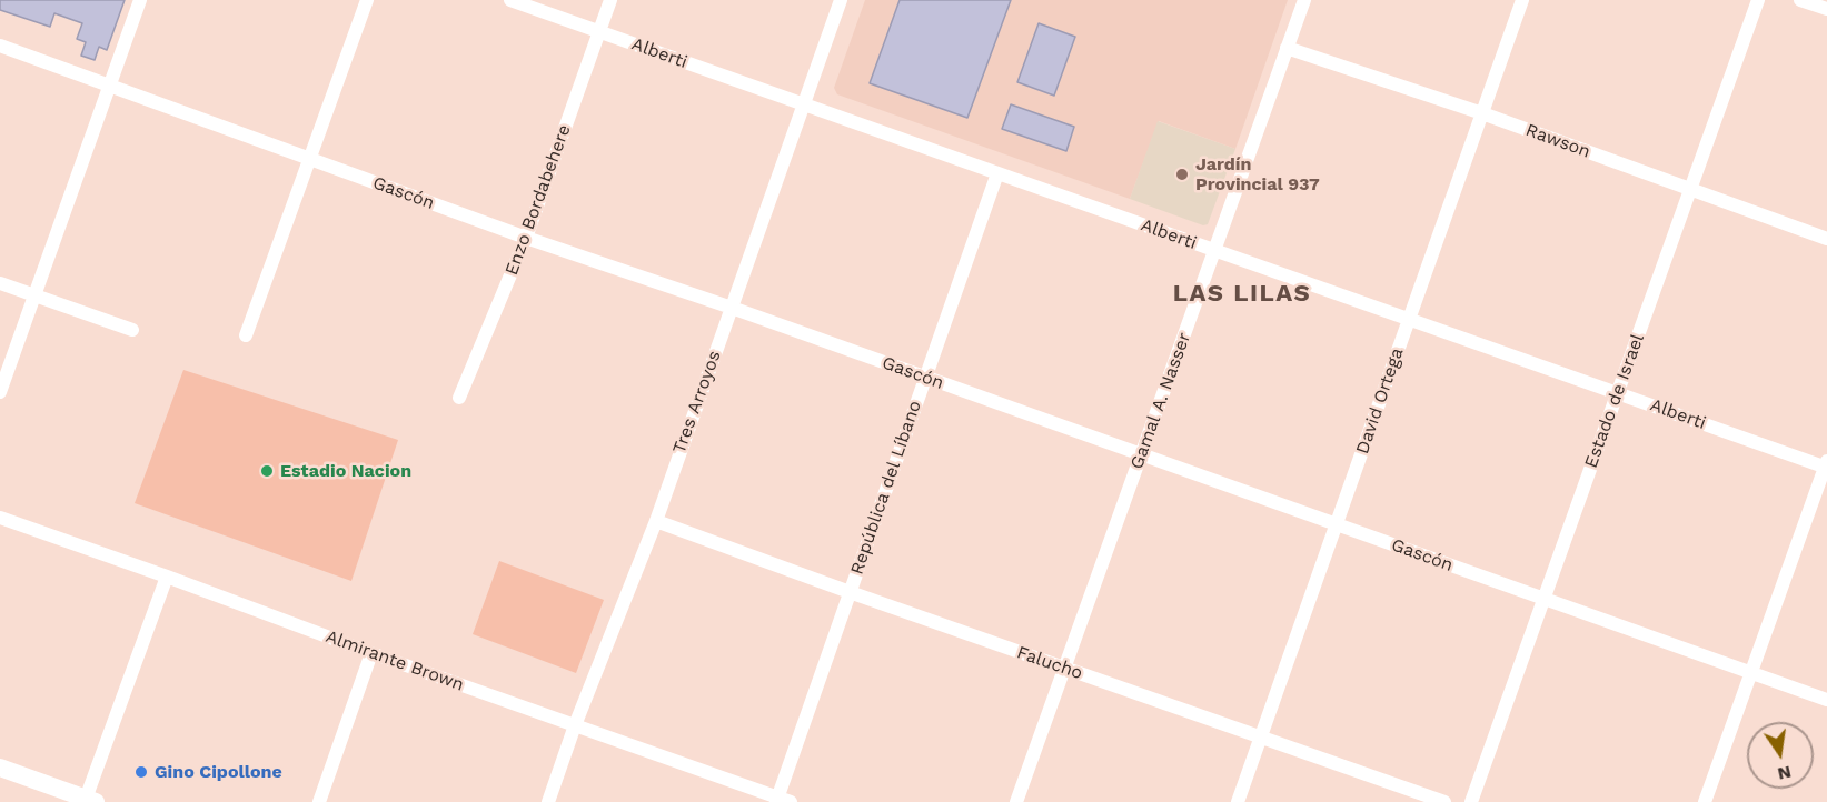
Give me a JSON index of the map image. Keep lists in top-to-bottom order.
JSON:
{
  "streets": {
    "street": [
      "Alberti",
      "Rawson",
      "Gascón",
      "Enzo Bordabehere",
      "Gamal A. Nasser",
      "David Ortega",
      "Estado de Israel",
      "Tres Arroyos",
      "República del Líbano",
      "Almirante Brown",
      "Falucho"
    ]
  },
  "crossings": [
    ["Alberti", "Enzo Bordabehere"],
    ["Alberti", "Gamal A. Nasser"],
    ["Alberti", "David Ortega"],
    ["Alberti", "Estado de Israel"],
    ["Alberti", "Tres Arroyos"],
    ["Alberti", "República del Líbano"],
    ["Rawson", "Gamal A. Nasser"],
    ["Rawson", "David Ortega"],
    ["Rawson", "Estado de Israel"],
    ["Gascón", "Enzo Bordabehere"],
    ["Gascón", "Gamal A. Nasser"],
    ["Gascón", "David Ortega"],
    ["Gascón", "Estado de Israel"],
    ["Gascón", "Tres Arroyos"],
    ["Gascón", "República del Líbano"],
    ["Gamal A. Nasser", "Falucho"],
    ["David Ortega", "Falucho"],
    ["Tres Arroyos", "Almirante Brown"],
    ["Tres Arroyos", "Falucho"],
    ["República del Líbano", "Almirante Brown"],
    ["República del Líbano", "Falucho"]
  ],
  "districts": ["LAS LILAS"],
  "places": ["Jardín Provincial 937", "Estadio Nacion", "Gino Cipollone"],
  "north": "bottom"
}
